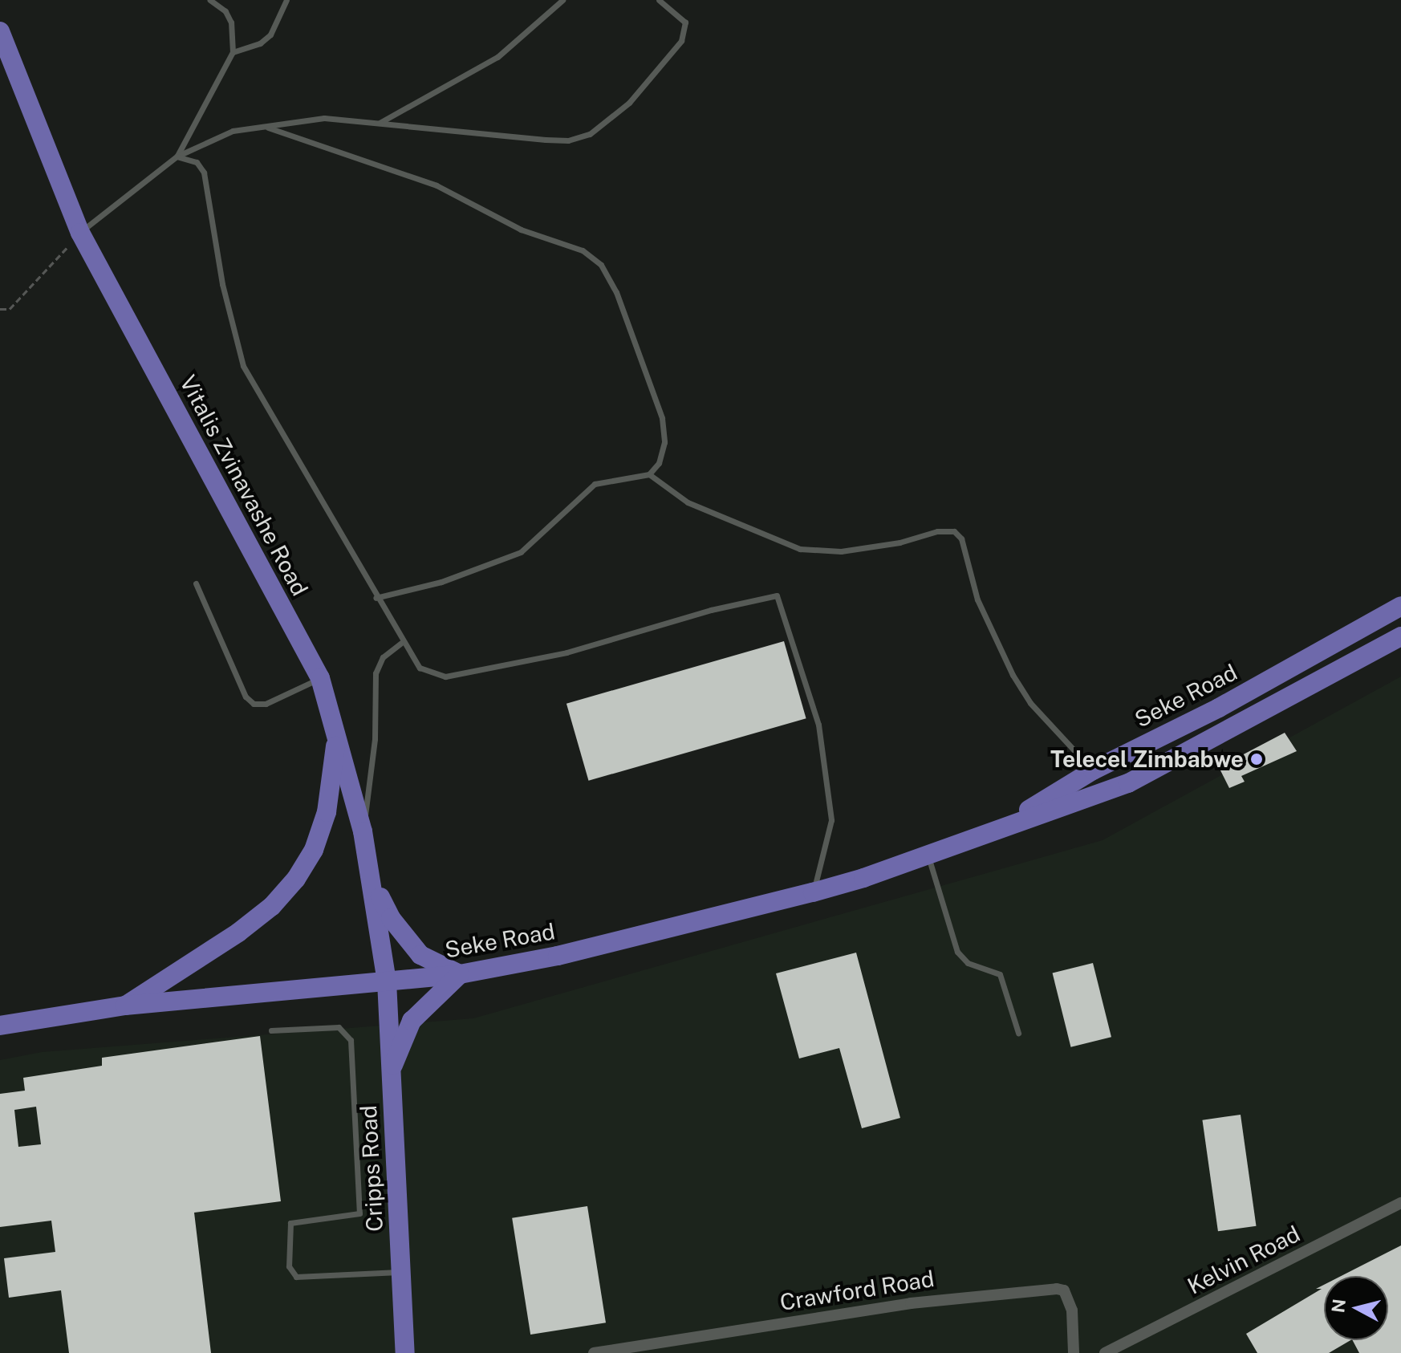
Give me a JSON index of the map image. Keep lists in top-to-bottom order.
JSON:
{
  "streets": {
    "main road": ["Vitalis Zvinavashe Road", "Seke Road", "Cripps Road"],
    "street": ["Kelvin Road", "Crawford Road"]
  },
  "crossings": [
    ["Vitalis Zvinavashe Road", "Seke Road"],
    ["Vitalis Zvinavashe Road", "Cripps Road"],
    ["Seke Road", "Cripps Road"]
  ],
  "places": ["Telecel Zimbabwe"],
  "north": "left"
}
